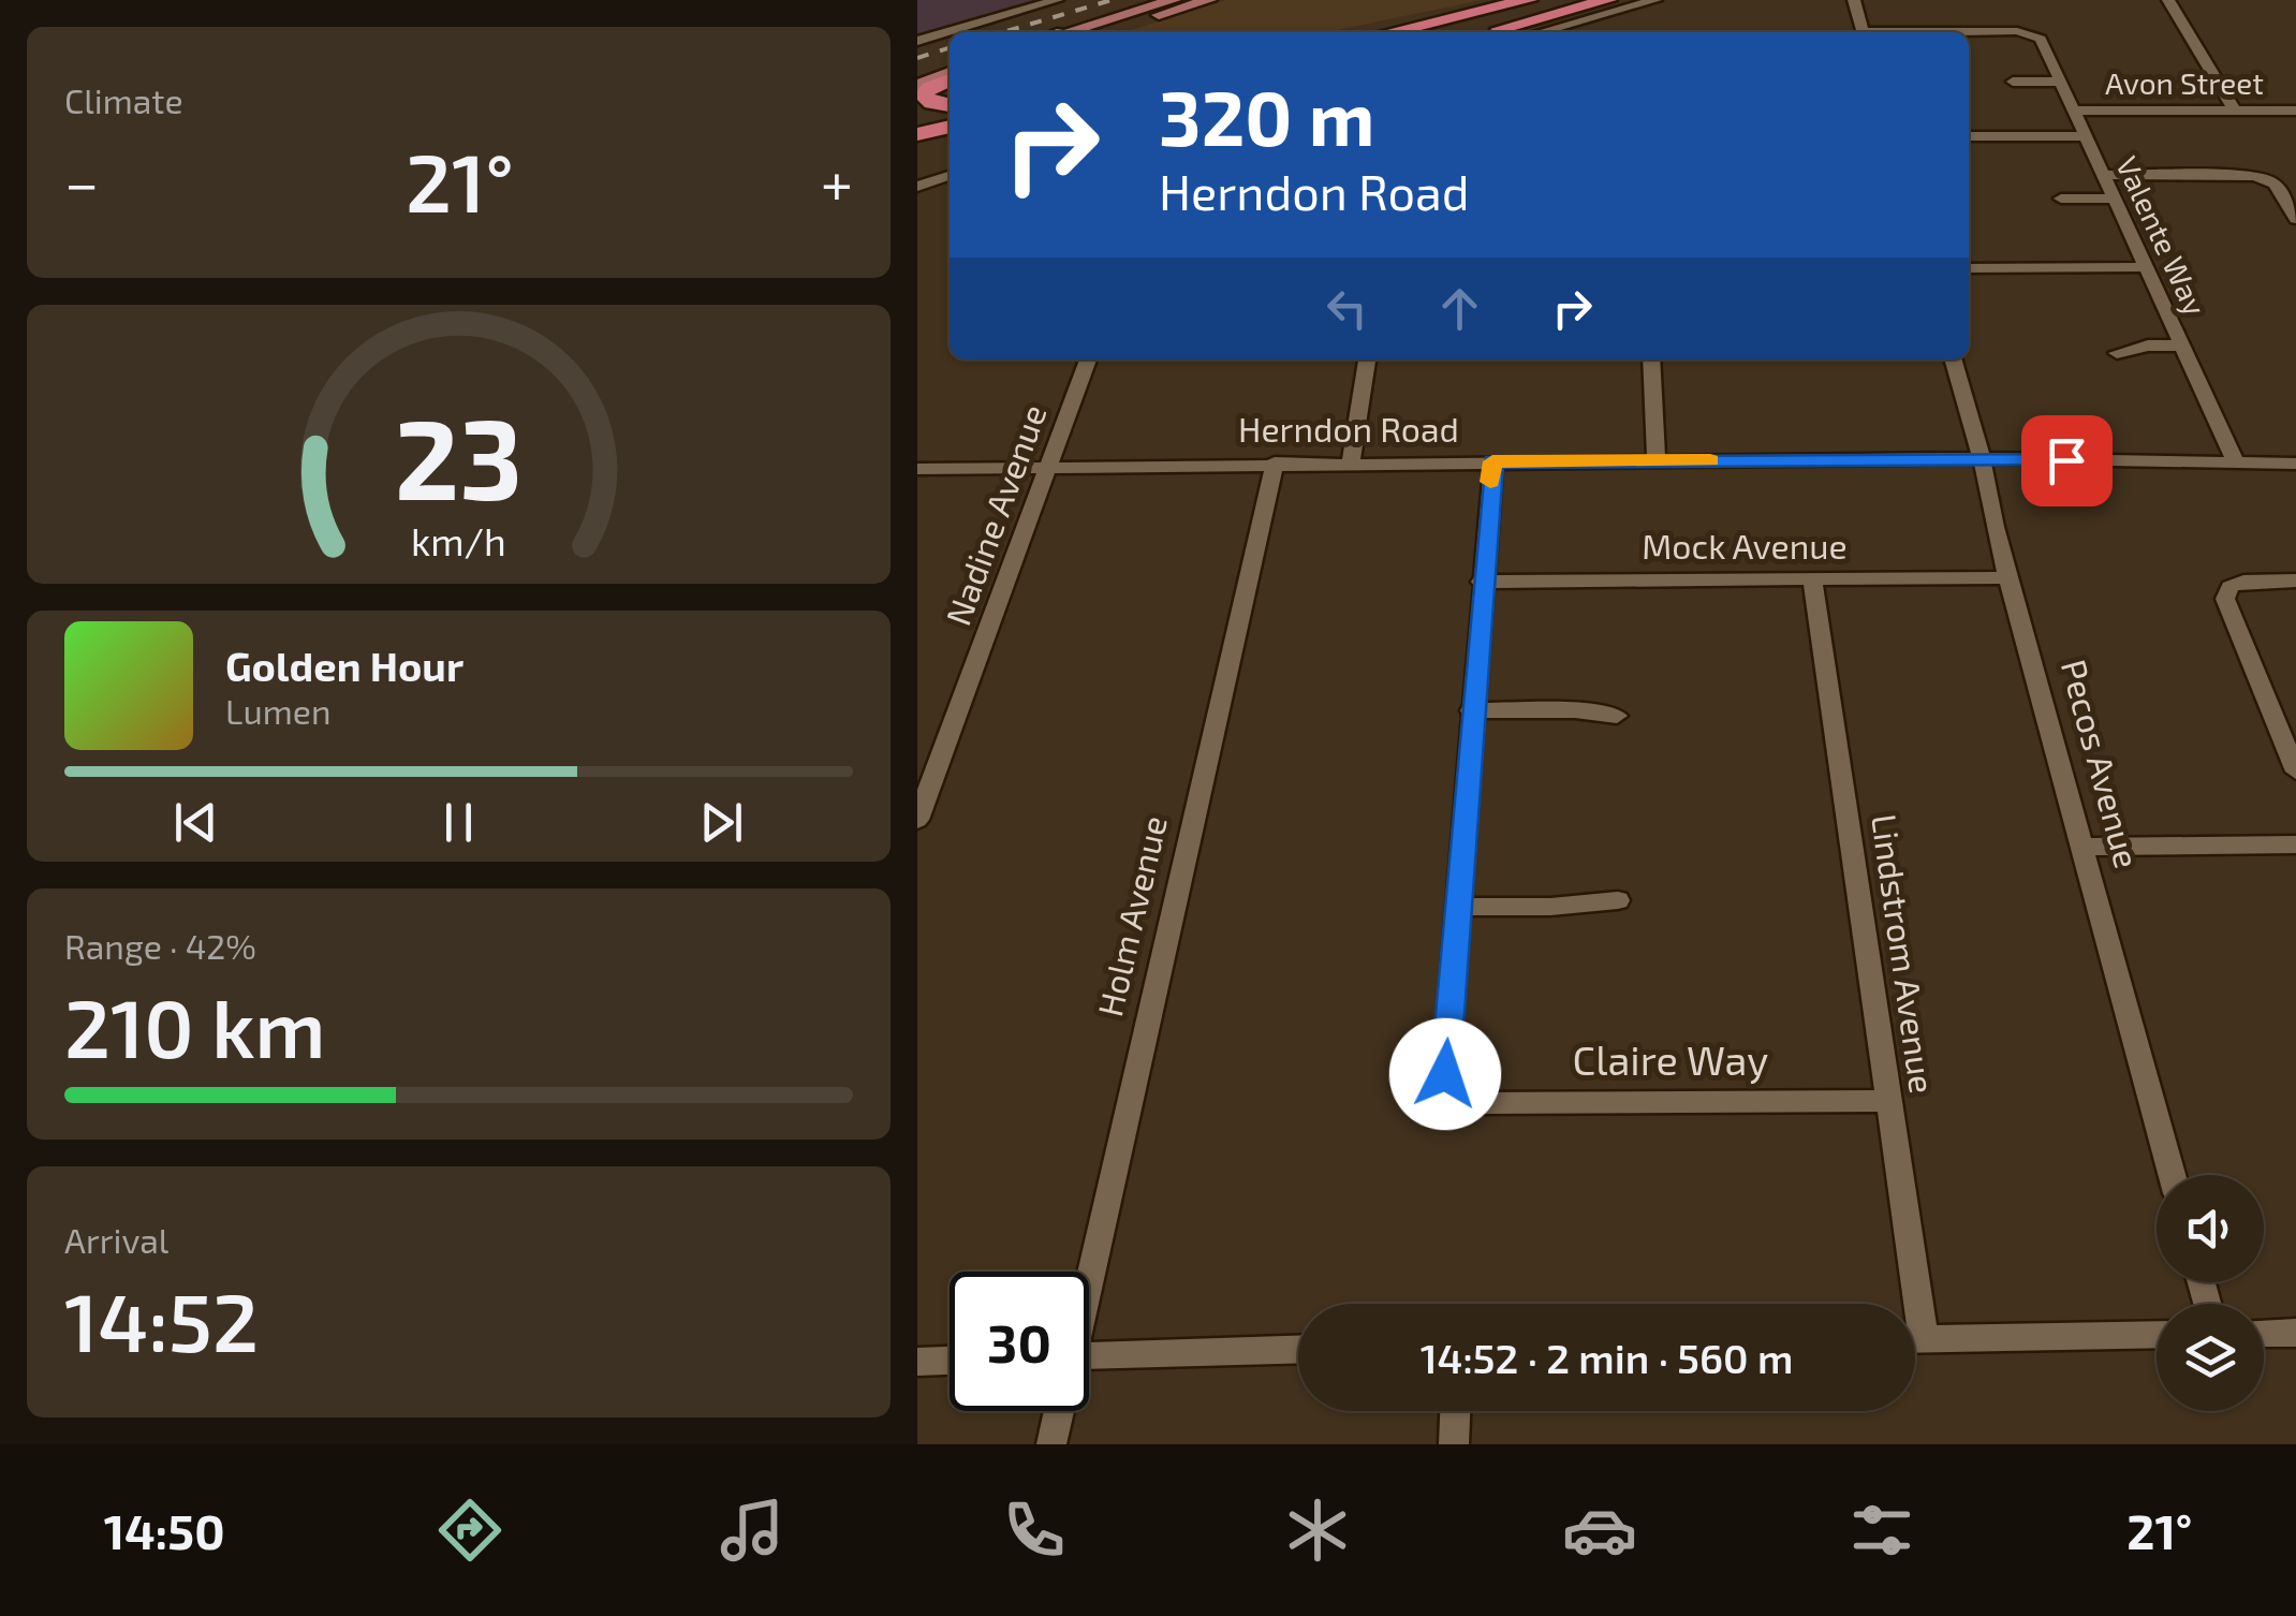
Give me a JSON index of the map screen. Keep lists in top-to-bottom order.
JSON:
{
  "streets": {
    "street": [
      "Avon Street",
      "Valente Way",
      "Herndon Road",
      "Nadine Avenue",
      "Mock Avenue",
      "Pecos Avenue",
      "Holm Avenue",
      "Lindstrom Avenue",
      "Claire Way"
    ]
  },
  "crossings": [
    ["Avon Street", "Valente Way"],
    ["Valente Way", "Herndon Road"],
    ["Herndon Road", "Nadine Avenue"],
    ["Herndon Road", "Pecos Avenue"],
    ["Herndon Road", "Holm Avenue"],
    ["Mock Avenue", "Pecos Avenue"],
    ["Mock Avenue", "Lindstrom Avenue"],
    ["Lindstrom Avenue", "Claire Way"]
  ],
  "page": {
    "tile": [
      "Climate",
      ["Range · 42%", "210 km"],
      ["Arrival", "14:52"]
    ],
    "turn": ["320 m", "Herndon Road"],
    "heat": ["−", "21°", "+"],
    "song": ["Golden Hour", "Lumen"],
    "limit": "30",
    "trip": "14:52 · 2 min · 560 m",
    "tabs": ["14:50", "21°"],
    "gauge": ["23", "km/h"]
  }
}
